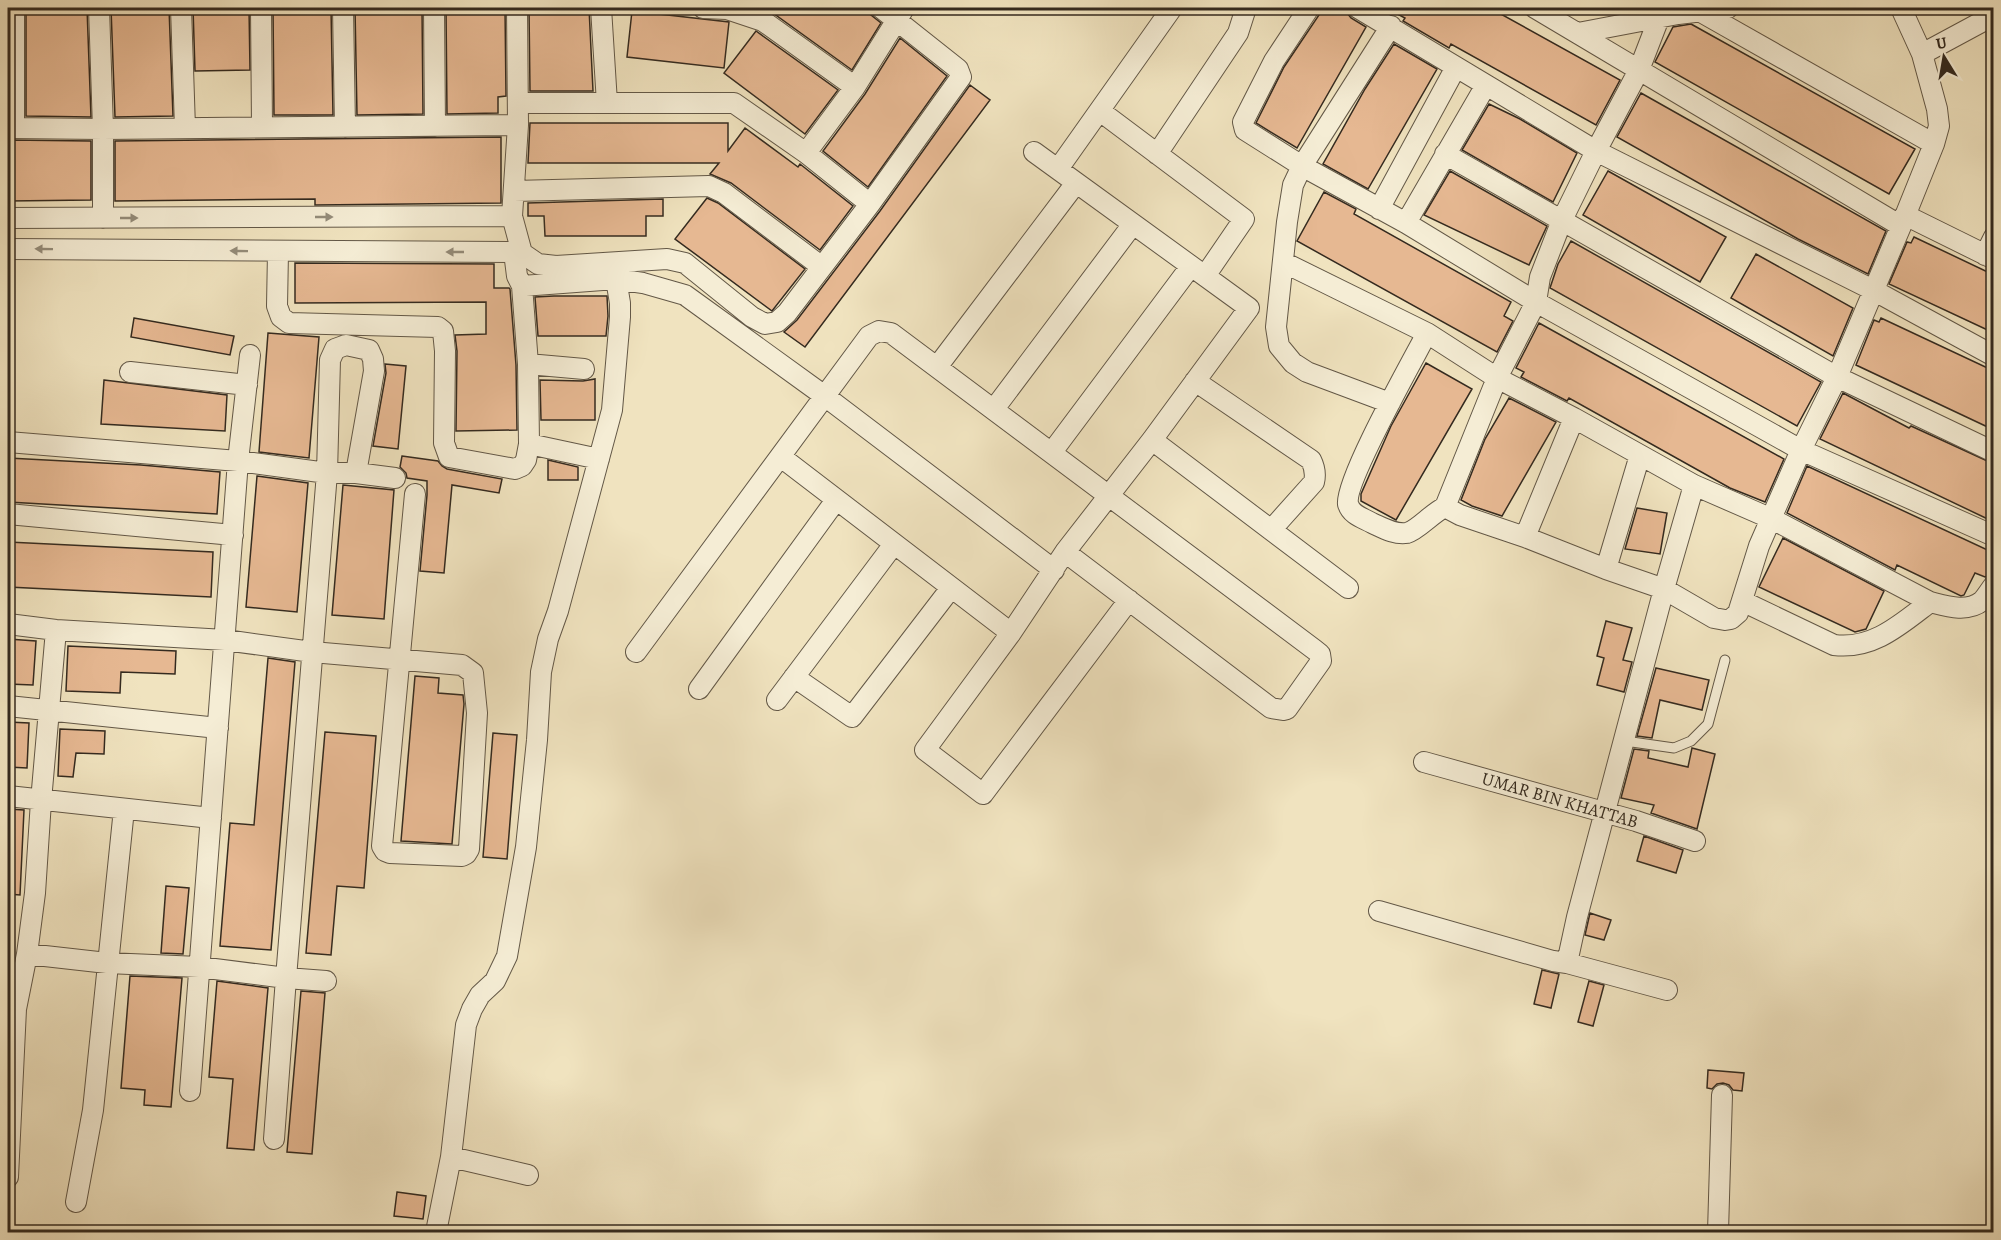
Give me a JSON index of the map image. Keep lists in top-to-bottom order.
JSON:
{
  "streets": {
    "street": ["UMAR BIN KHATTAB"]
  },
  "north": "top"
}
